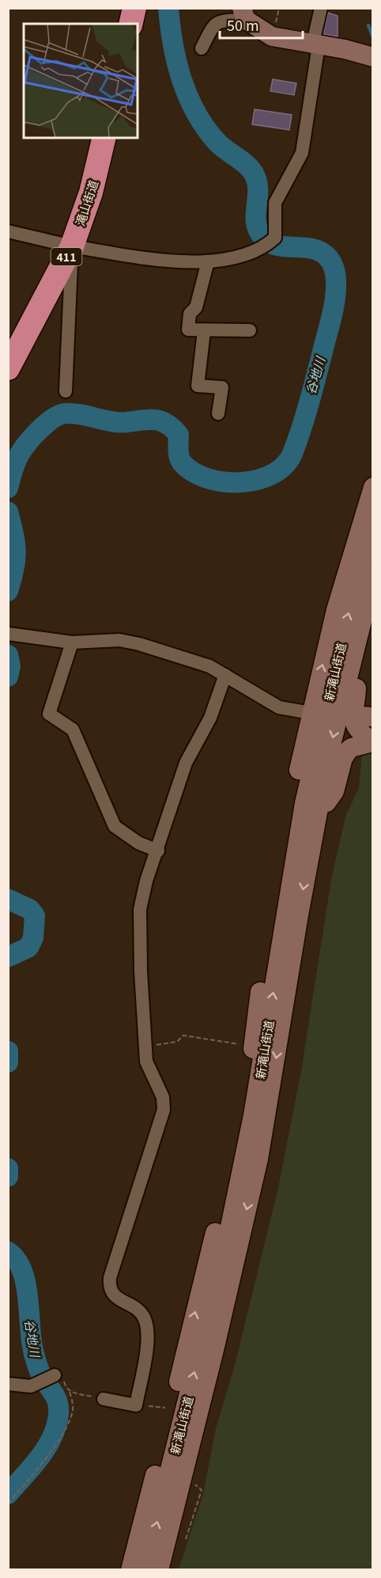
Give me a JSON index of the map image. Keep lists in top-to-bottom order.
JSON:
{
  "streets": {
    "highway": ["滝山街道", "411"],
    "main road": ["新滝山街道"]
  },
  "water": ["谷地川"],
  "scale_bar": "50 m"
}
